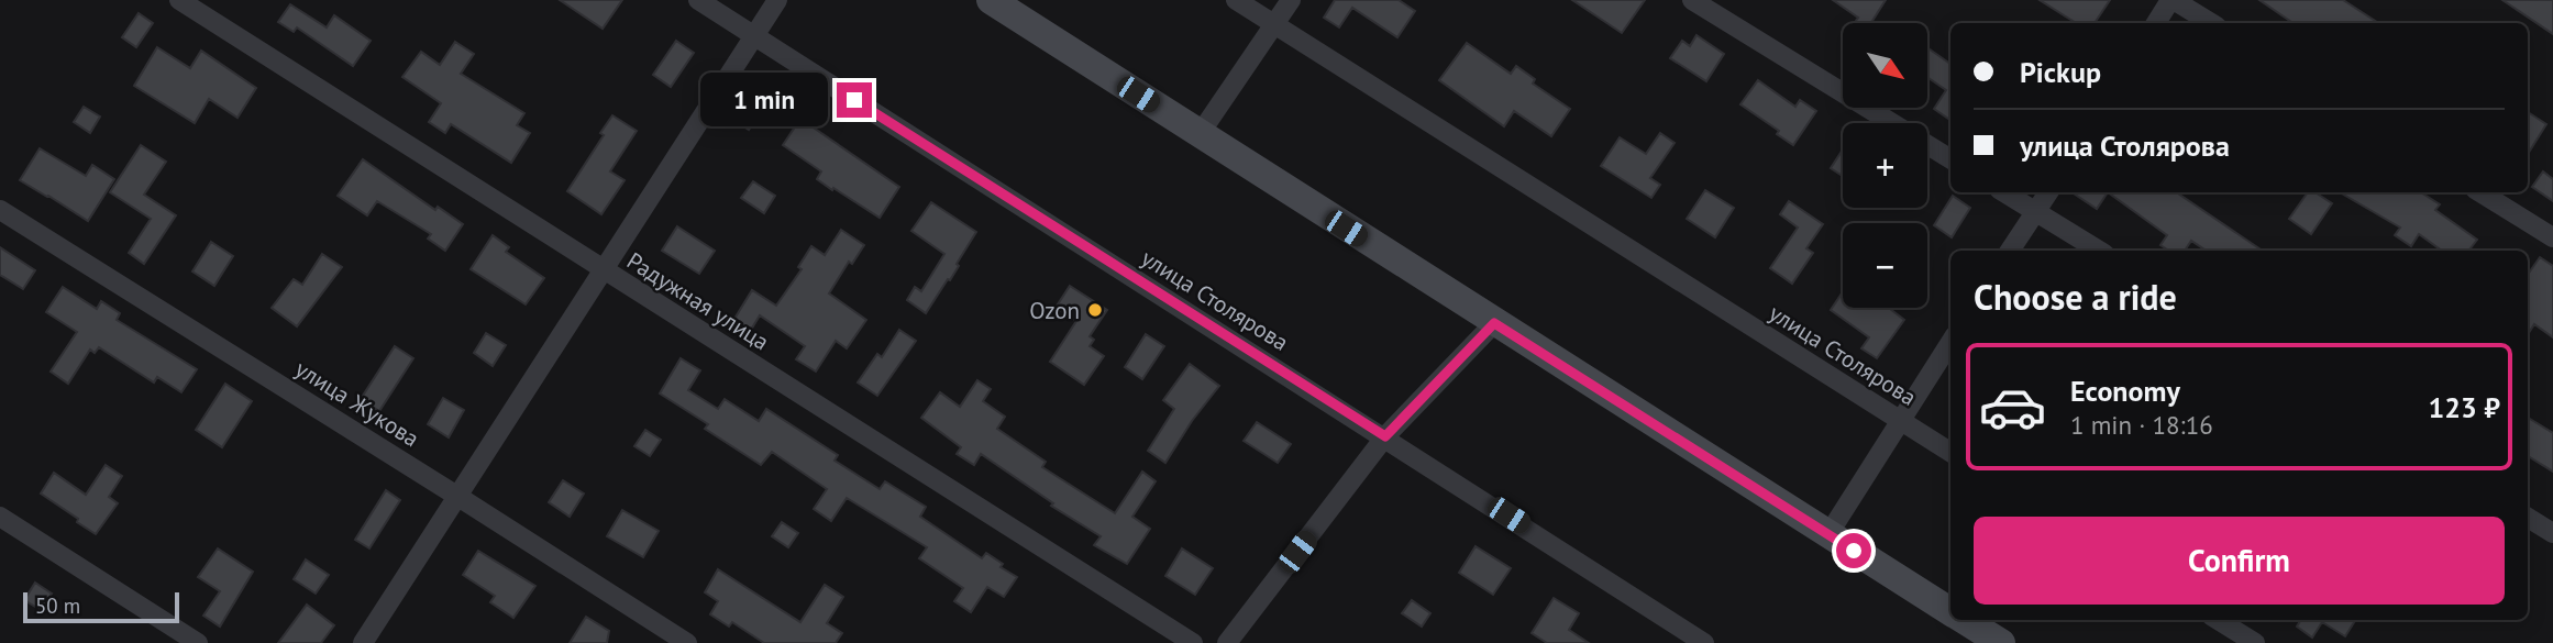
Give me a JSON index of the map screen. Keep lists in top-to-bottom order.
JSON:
{
  "streets": {
    "street": ["улица Столярова", "Радужная улица", "улица Жукова"]
  },
  "places": ["Ozon"],
  "scale_bar": "50 m",
  "north": "bottom right",
  "page": {
    "map_buttons": ["+", "−"],
    "banner": ["Pickup", "улица Столярова"],
    "bubble": "1 min",
    "heading": "Choose a ride",
    "list": [
      {
        "name": "Economy",
        "note": "1 min · 18:16",
        "value": "123 ₽"
      }
    ],
    "buttons": "Confirm",
    "scale": "50 m"
  }
}
